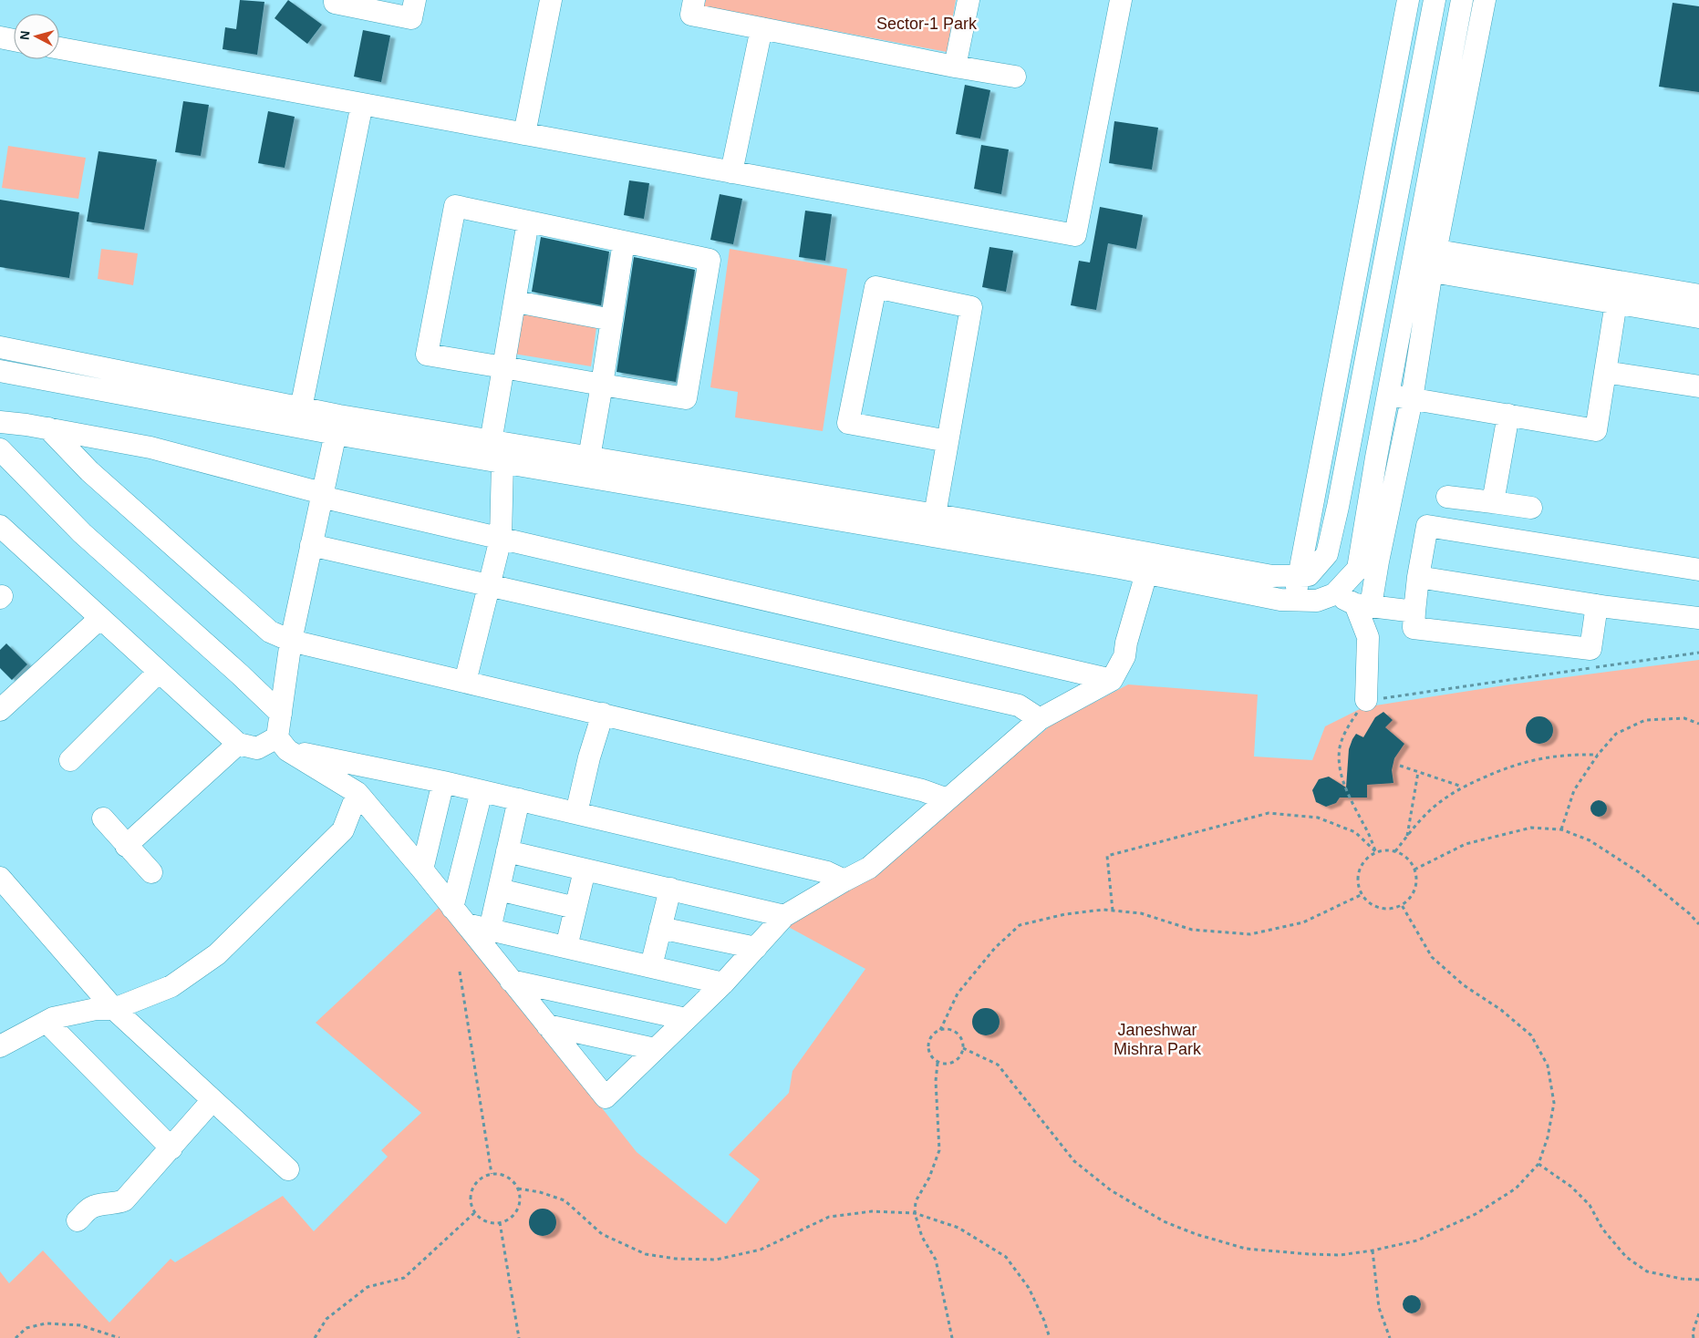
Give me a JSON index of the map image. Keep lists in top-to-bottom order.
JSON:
{
  "parks": ["Sector-1 Park", "Janeshwar Mishra Park"],
  "north": "left"
}
